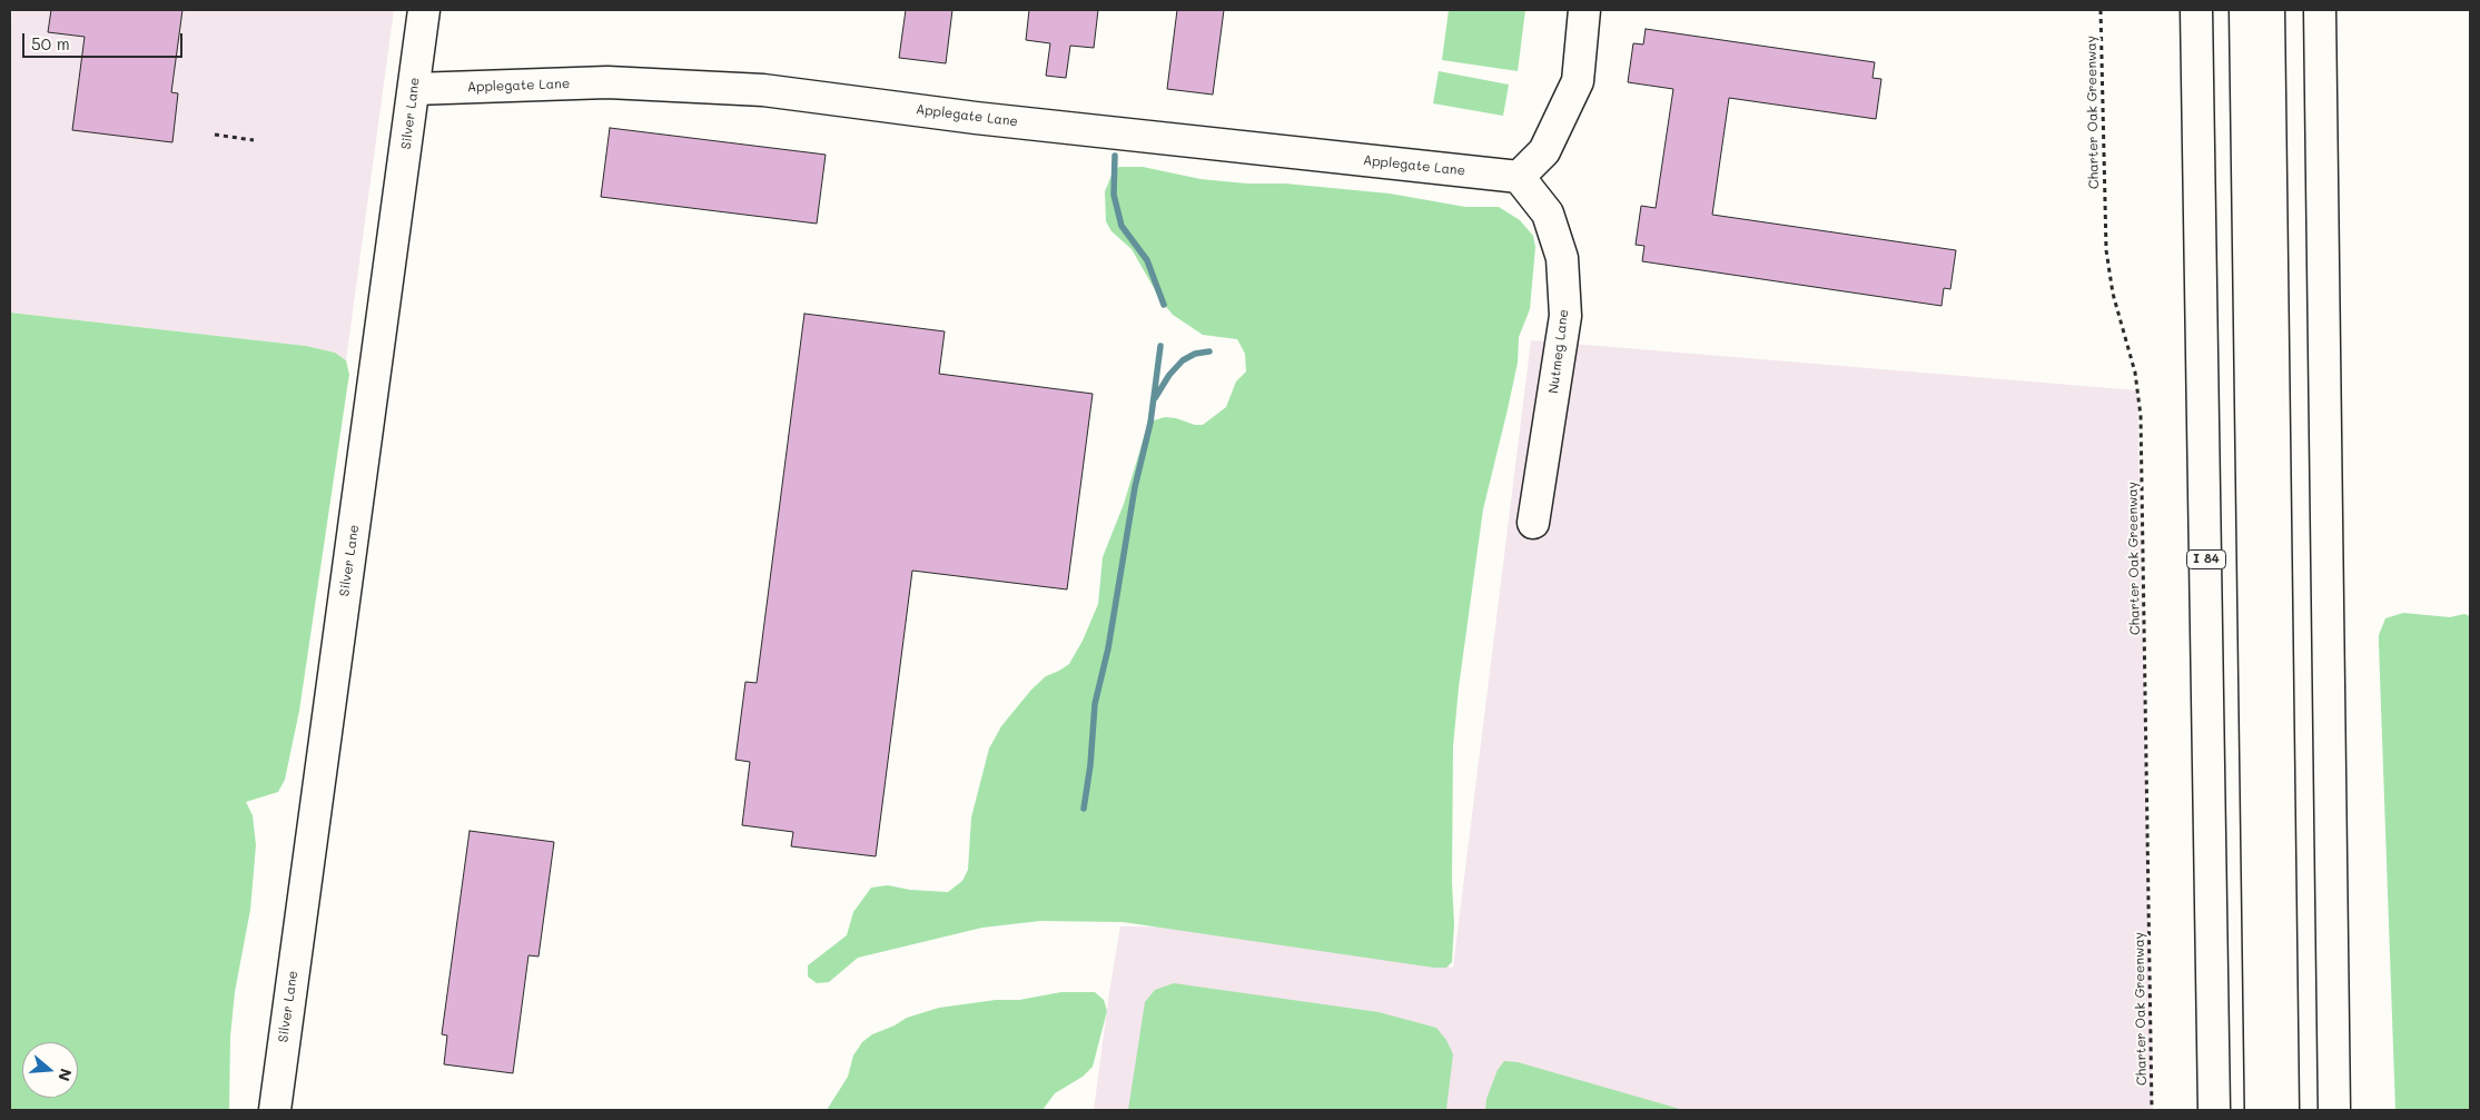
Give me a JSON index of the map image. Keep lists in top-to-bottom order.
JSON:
{
  "streets": {
    "main road": [
      "Applegate Lane",
      "Silver Lane",
      "Nutmeg Lane",
      "I 84"
    ],
    "path": ["Charter Oak Greenway"]
  },
  "crossings": [
    ["Applegate Lane", "Silver Lane"],
    ["Applegate Lane", "Nutmeg Lane"]
  ],
  "scale_bar": "50 m",
  "north": "right"
}
